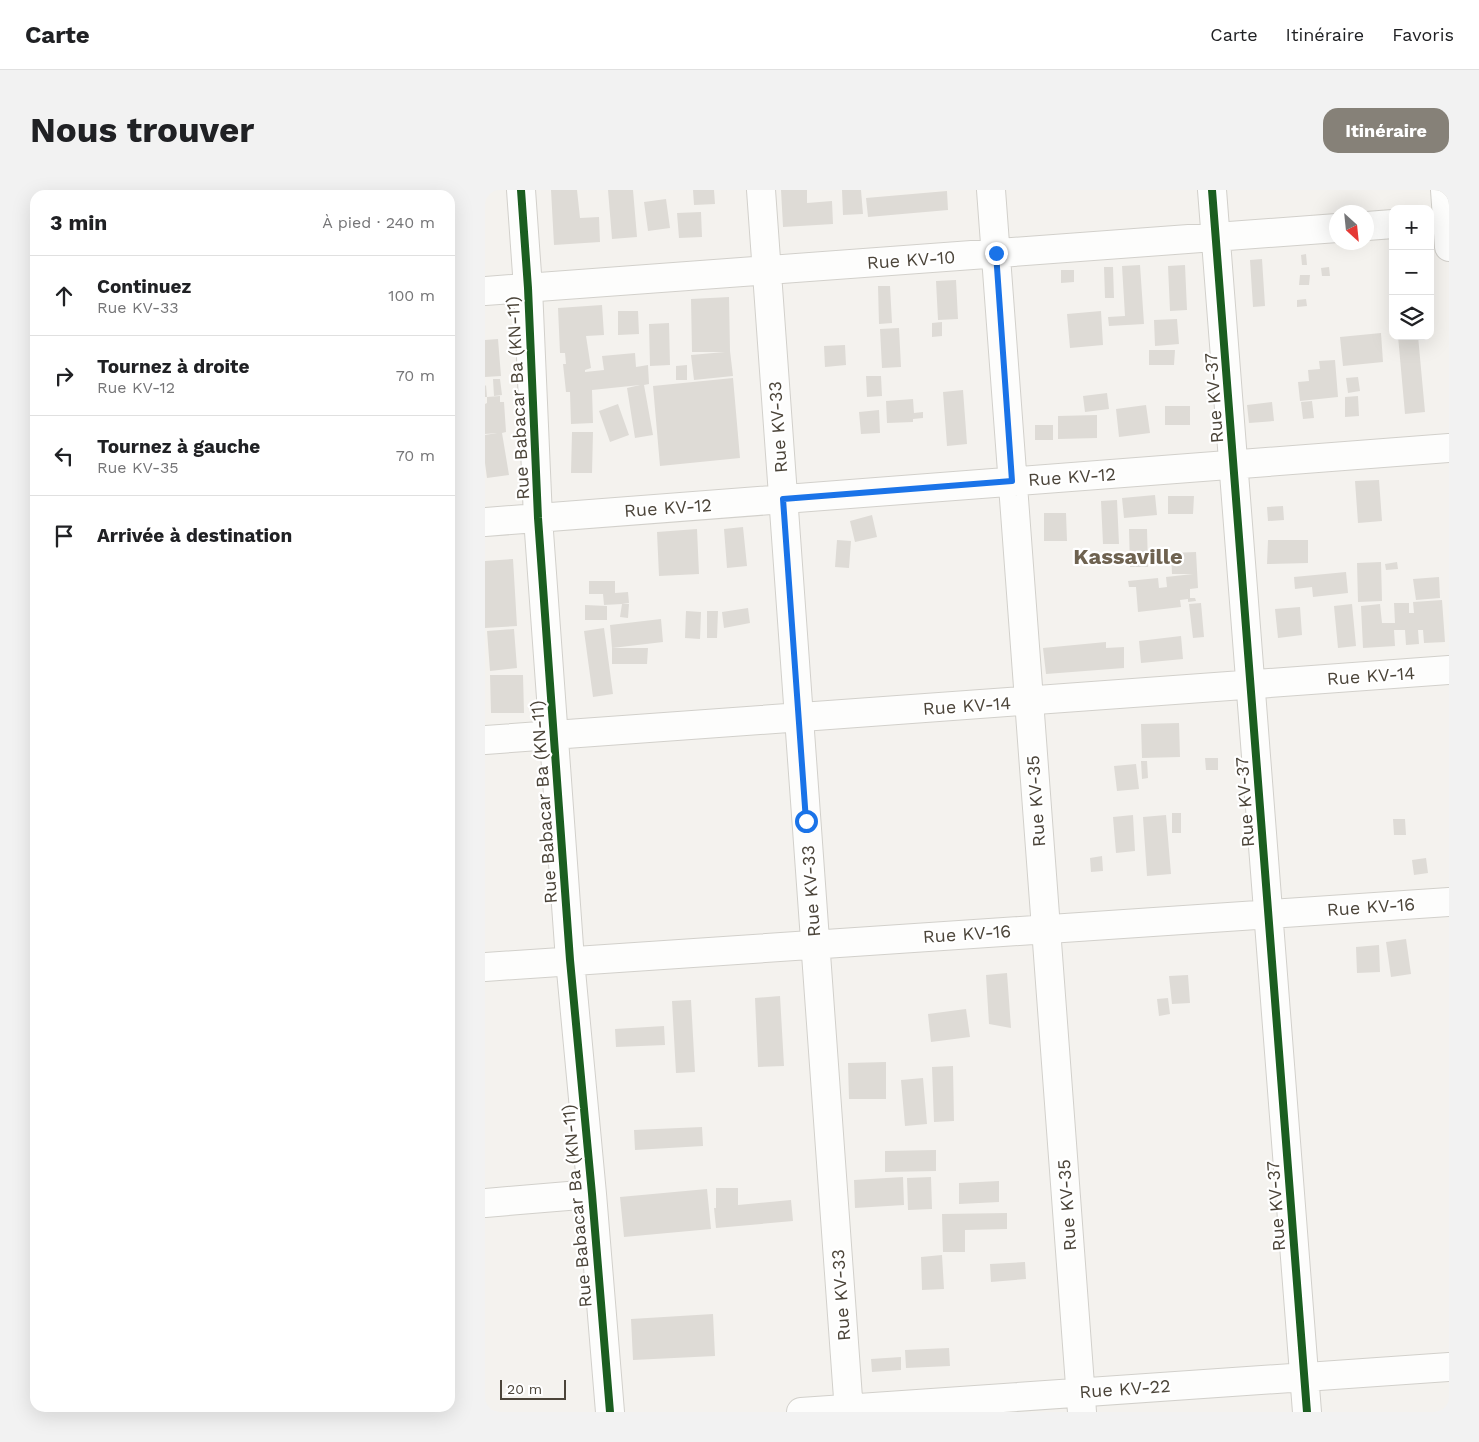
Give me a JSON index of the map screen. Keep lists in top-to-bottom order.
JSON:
{
  "streets": {
    "street": [
      "Rue KV-10",
      "Rue Babacar Ba (KN-11)",
      "Rue KV-37",
      "Rue KV-33",
      "Rue KV-12",
      "Rue KV-14",
      "Rue KV-35",
      "Rue KV-16",
      "Rue KV-22"
    ]
  },
  "crossings": [
    ["Rue KV-10", "Rue Babacar Ba (KN-11)"],
    ["Rue KV-10", "Rue KV-37"],
    ["Rue KV-10", "Rue KV-33"],
    ["Rue KV-10", "Rue KV-35"],
    ["Rue Babacar Ba (KN-11)", "Rue KV-12"],
    ["Rue Babacar Ba (KN-11)", "Rue KV-14"],
    ["Rue Babacar Ba (KN-11)", "Rue KV-16"],
    ["Rue KV-37", "Rue KV-12"],
    ["Rue KV-37", "Rue KV-14"],
    ["Rue KV-37", "Rue KV-16"],
    ["Rue KV-37", "Rue KV-22"],
    ["Rue KV-33", "Rue KV-12"],
    ["Rue KV-33", "Rue KV-14"],
    ["Rue KV-33", "Rue KV-16"],
    ["Rue KV-33", "Rue KV-22"],
    ["Rue KV-12", "Rue KV-35"],
    ["Rue KV-14", "Rue KV-35"],
    ["Rue KV-35", "Rue KV-16"],
    ["Rue KV-35", "Rue KV-22"]
  ],
  "districts": ["Kassaville"],
  "scale_bar": "20 m",
  "north": "bottom right",
  "page": {
    "header": "Carte",
    "nav": ["Carte", "Itinéraire", "Favoris"],
    "buttons": "Itinéraire",
    "title": "Nous trouver",
    "heading": ["3 min", "À pied · 240 m"],
    "map_buttons": ["+", "−"],
    "list": [
      ["Continuez", "Rue KV-33", "100 m"],
      ["Tournez à droite", "Rue KV-12", "70 m"],
      ["Tournez à gauche", "Rue KV-35", "70 m"],
      "Arrivée à destination"
    ],
    "scale": "20 m"
  }
}
